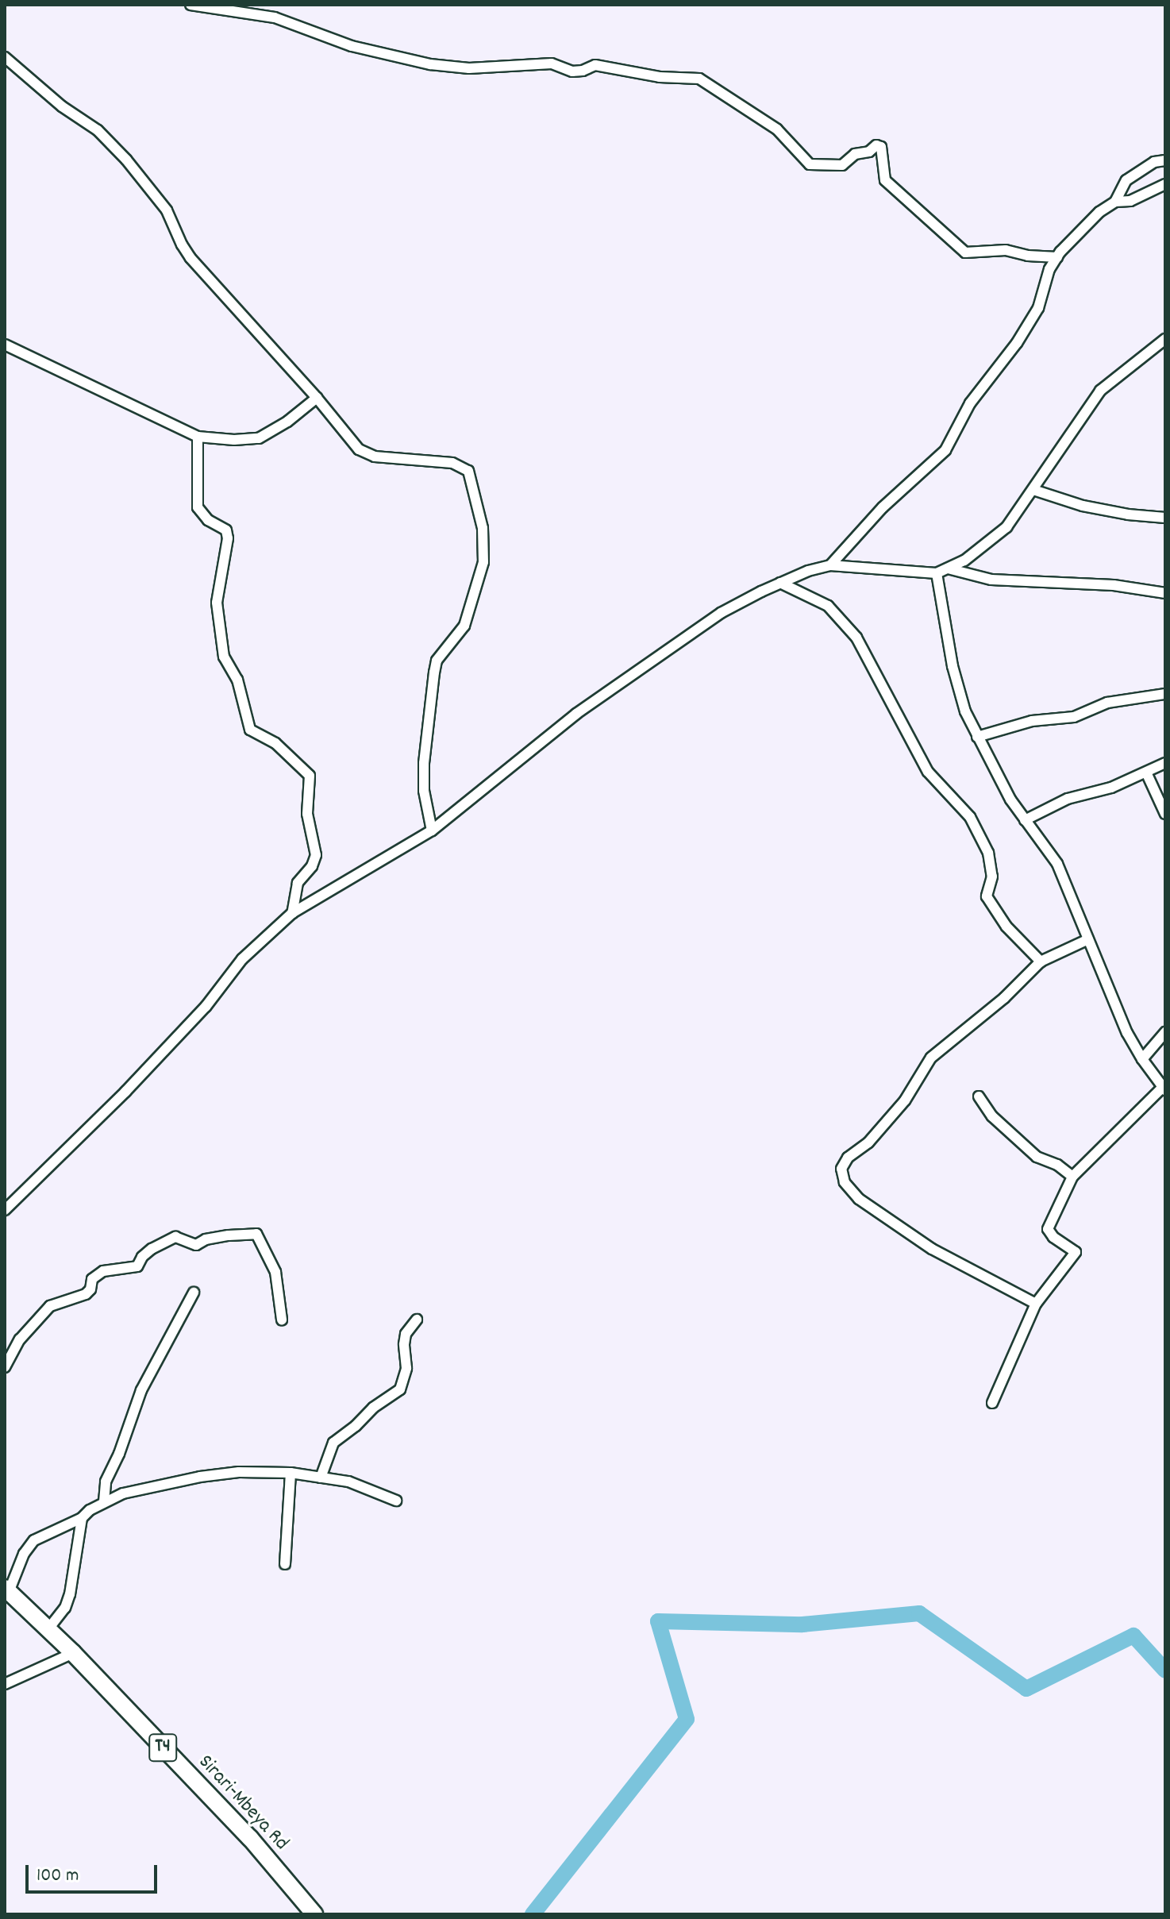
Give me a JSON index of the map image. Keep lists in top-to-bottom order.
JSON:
{
  "streets": {
    "highway": ["T4", "Sirari-Mbeya Rd"]
  },
  "scale_bar": "100 m"
}
